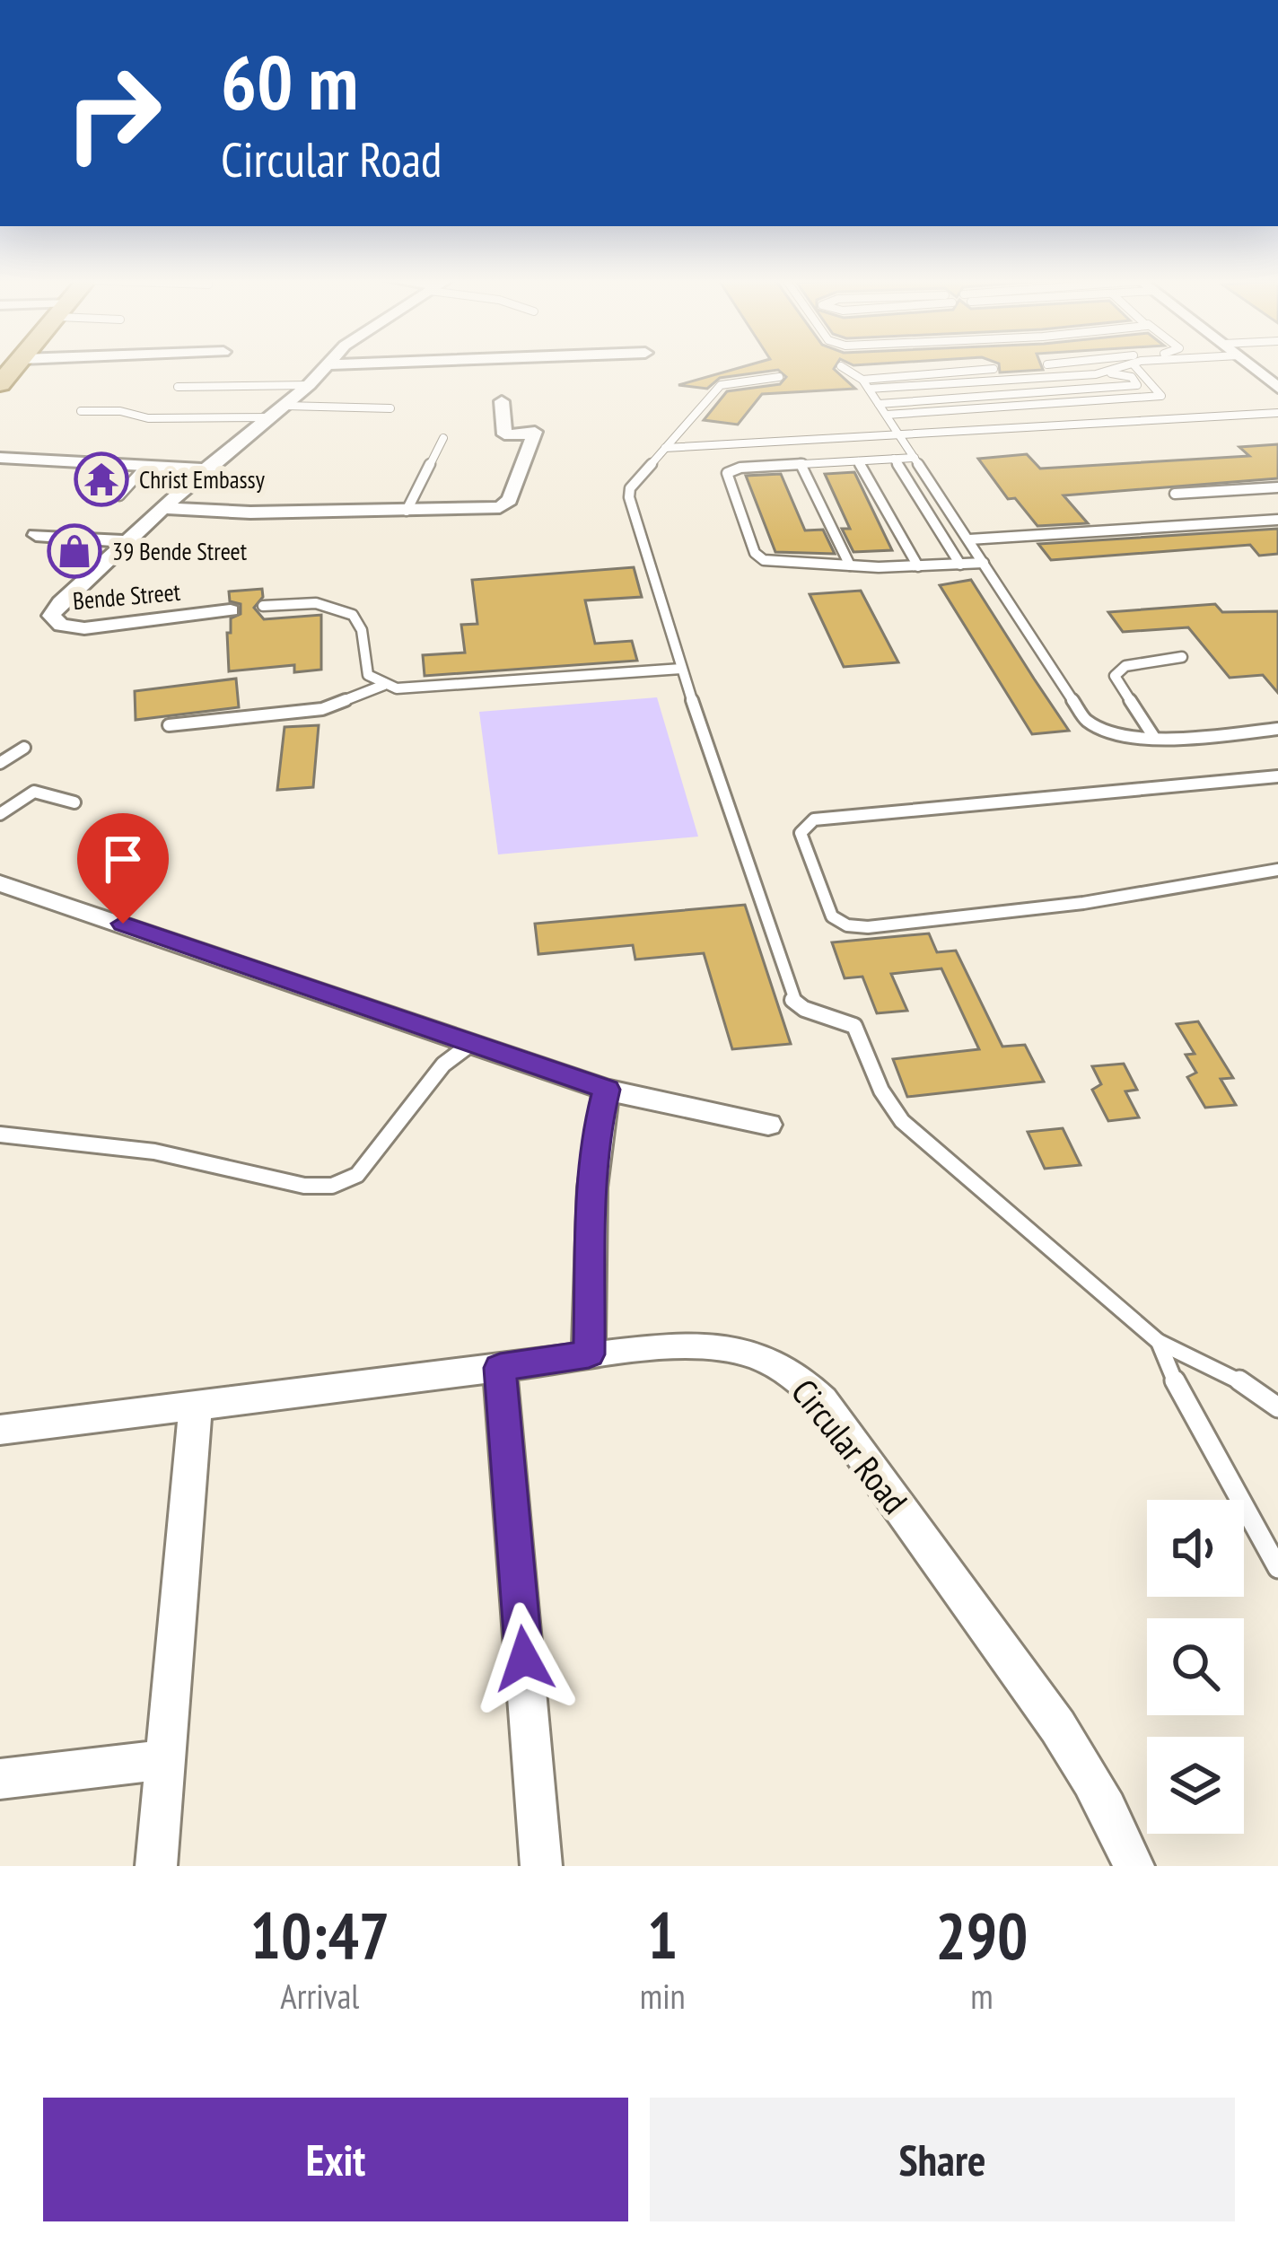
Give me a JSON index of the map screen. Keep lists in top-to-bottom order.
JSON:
{
  "streets": {
    "street": ["Bende Street", "Circular Road"]
  },
  "places": {
    "temple": ["Christ Embassy"],
    "shop": ["39 Bende Street"]
  },
  "page": {
    "turn": ["60 m", "Circular Road"],
    "eta": [
      "10:47",
      "Arrival",
      "1",
      "min",
      "290",
      "m"
    ],
    "buttons": ["Exit", "Share"]
  }
}
